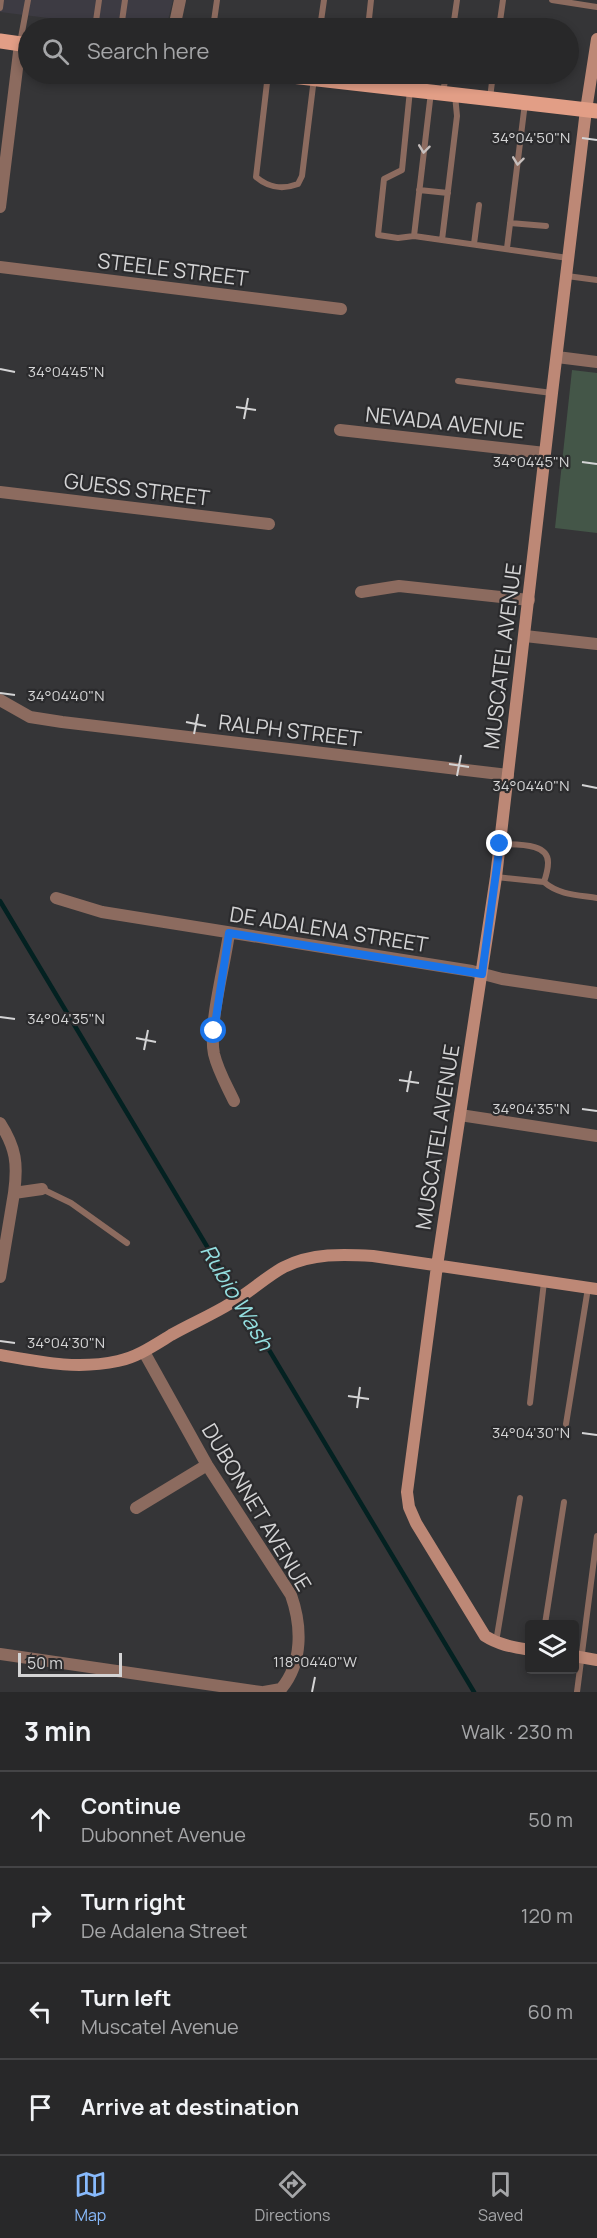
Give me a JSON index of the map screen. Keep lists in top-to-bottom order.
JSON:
{
  "streets": {
    "street": [
      "STEELE STREET",
      "NEVADA AVENUE",
      "GUESS STREET",
      "MUSCATEL AVENUE",
      "RALPH STREET",
      "DE ADALENA STREET",
      "DUBONNET AVENUE"
    ]
  },
  "crossings": [
    ["NEVADA AVENUE", "MUSCATEL AVENUE"],
    ["MUSCATEL AVENUE", "RALPH STREET"],
    ["MUSCATEL AVENUE", "DE ADALENA STREET"]
  ],
  "water": ["Rubio Wash"],
  "scale_bar": "50 m",
  "page": {
    "search": "Search here",
    "scale": "50 m",
    "heading": ["3 min", "Walk · 230 m"],
    "list": [
      ["Continue", "Dubonnet Avenue", "50 m"],
      ["Turn right", "De Adalena Street", "120 m"],
      ["Turn left", "Muscatel Avenue", "60 m"],
      "Arrive at destination"
    ],
    "nav": ["Map", "Directions", "Saved"]
  },
  "coordinates": [
    "34°04'50\"N",
    "34°04'45\"N",
    "34°04'40\"N",
    "34°04'35\"N",
    "34°04'30\"N",
    "118°04'40\"W"
  ]
}
